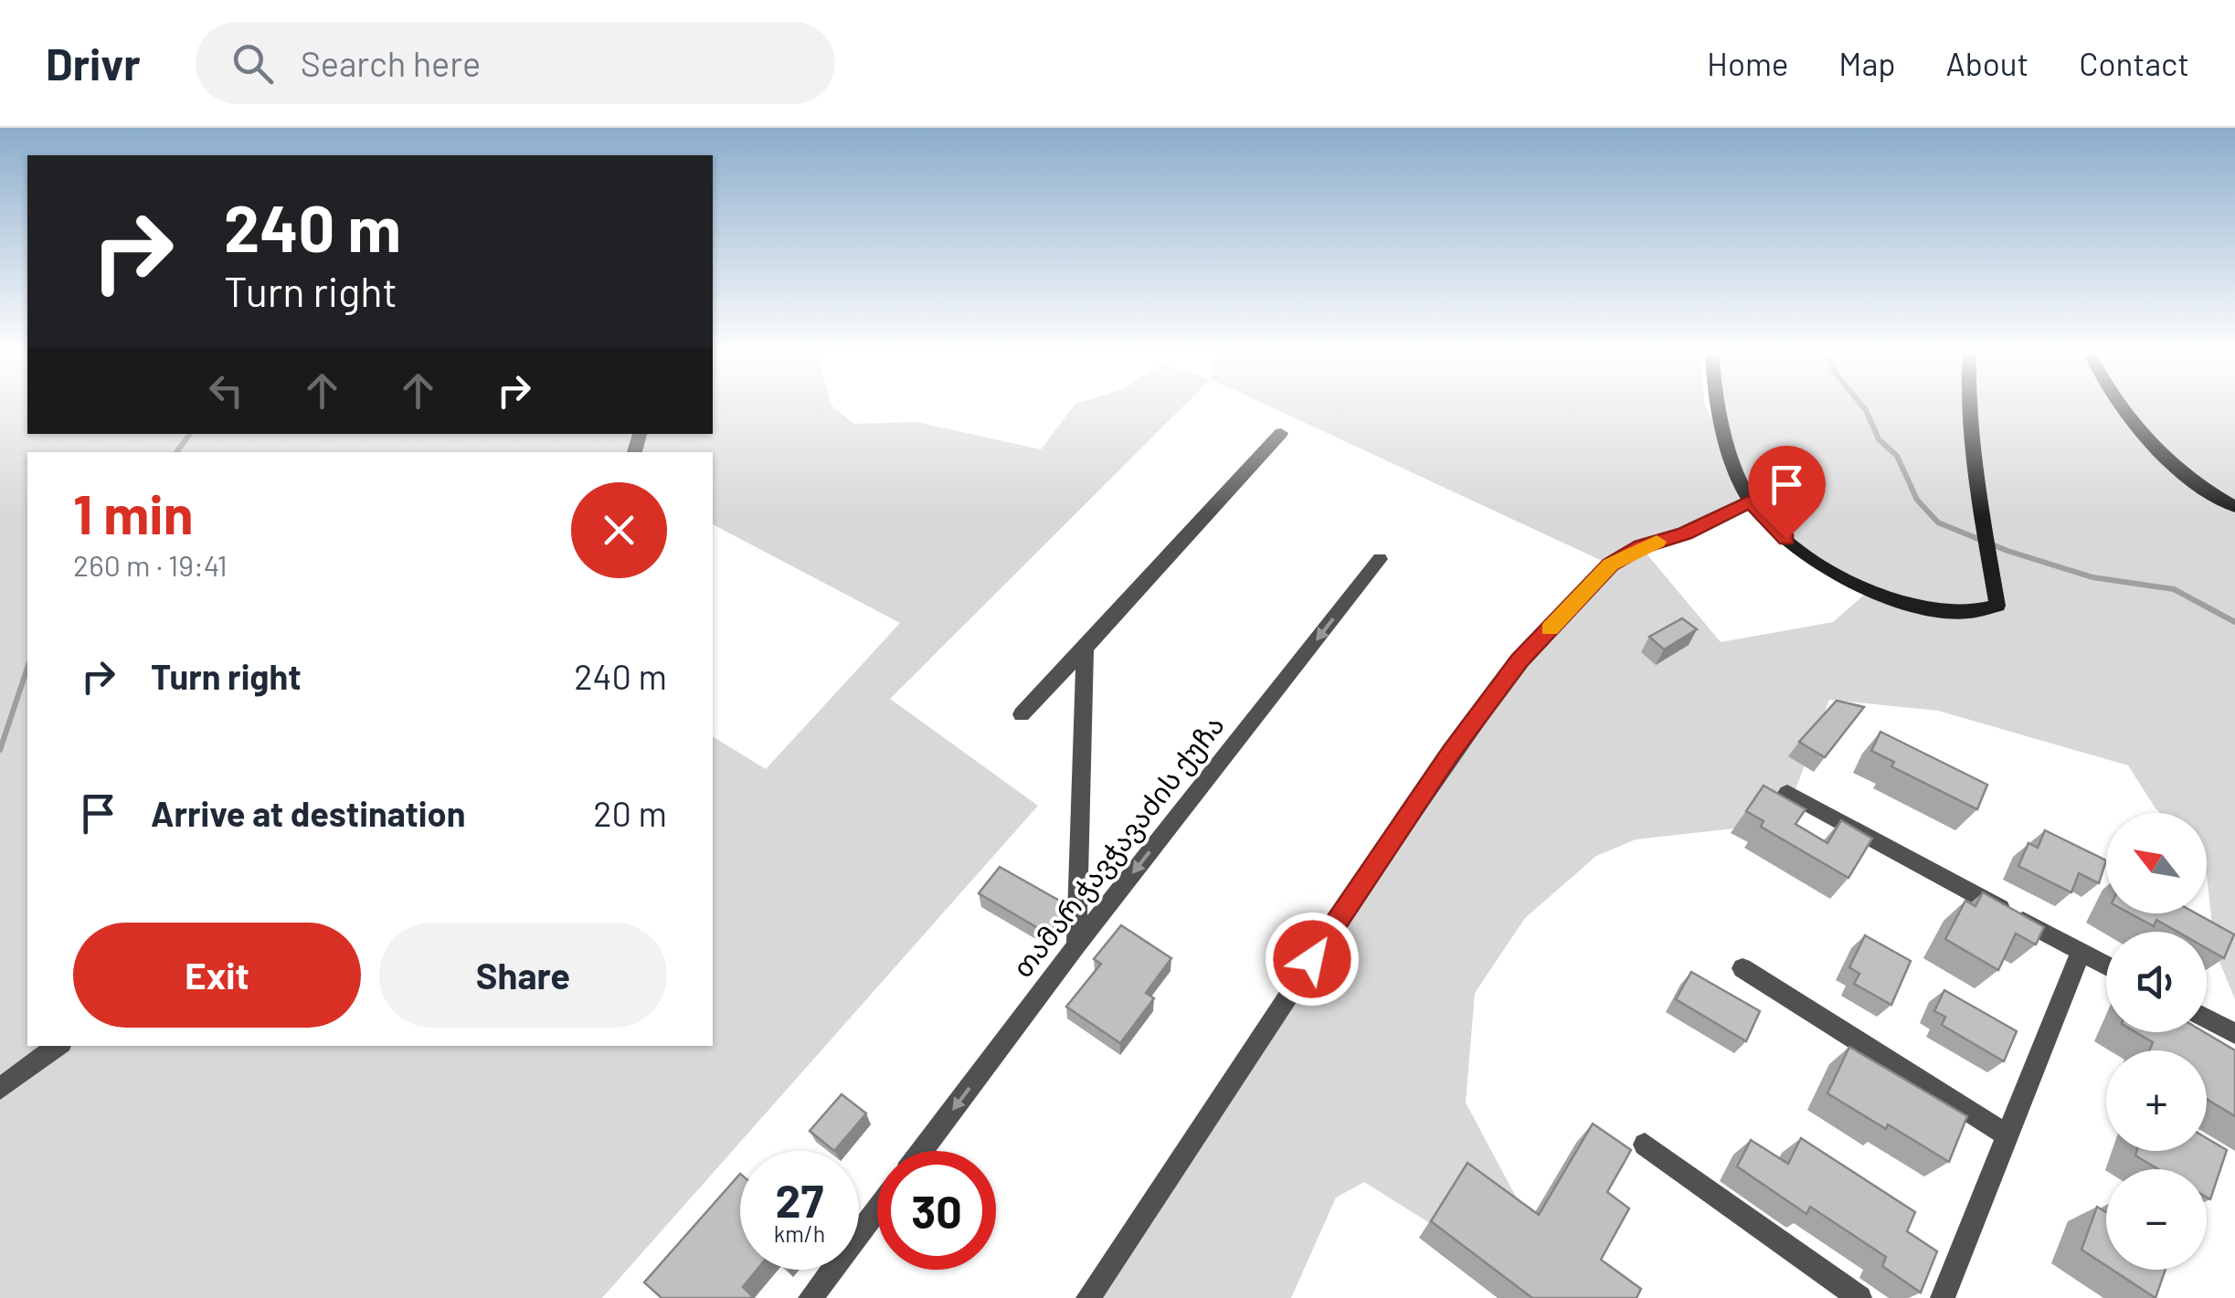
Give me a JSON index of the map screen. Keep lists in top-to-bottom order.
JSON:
{
  "streets": {
    "street": ["თამარ ჭავჭავაძის ქუჩა"]
  },
  "one_way": ["თამარ ჭავჭავაძის ქუჩა"],
  "north": "top left",
  "page": {
    "header": "Drivr",
    "search": "Search here",
    "nav": [
      "Home",
      "Map",
      "About",
      "Contact"
    ],
    "turn": ["240 m", "Turn right"],
    "heading": ["1 min", "260 m · 19:41"],
    "list": [
      {
        "name": "Turn right",
        "value": "240 m"
      },
      {
        "name": "Arrive at destination",
        "value": "20 m"
      }
    ],
    "map_buttons": ["+", "−"],
    "buttons": ["Exit", "Share"],
    "speed": "27 km/h",
    "limit": "30"
  }
}
